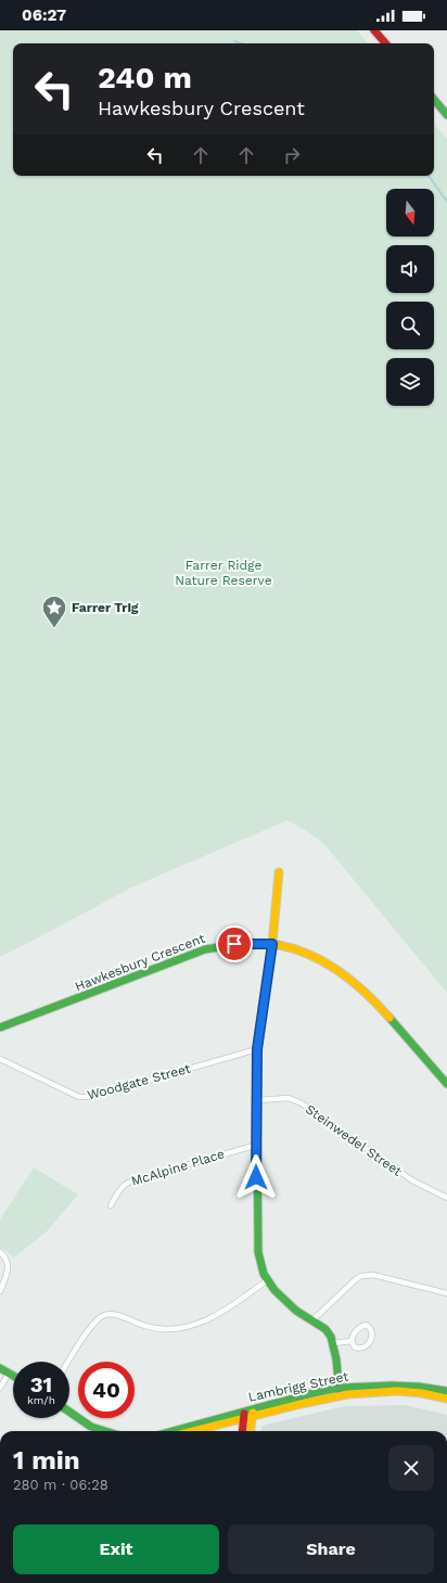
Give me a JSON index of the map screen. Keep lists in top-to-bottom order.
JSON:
{
  "streets": {
    "street": [
      "Hawkesbury Crescent",
      "Woodgate Street",
      "Steinwedel Street",
      "McAlpine Place",
      "Lambrigg Street"
    ]
  },
  "parks": ["Farrer Ridge Nature Reserve"],
  "places": {
    "place": ["Farrer Trig"]
  },
  "north": "bottom",
  "page": {
    "status": "06:27",
    "turn": ["240 m", "Hawkesbury Crescent"],
    "speed": "31 km/h",
    "limit": "40",
    "heading": ["1 min", "280 m · 06:28"],
    "buttons": ["Exit", "Share"]
  }
}
